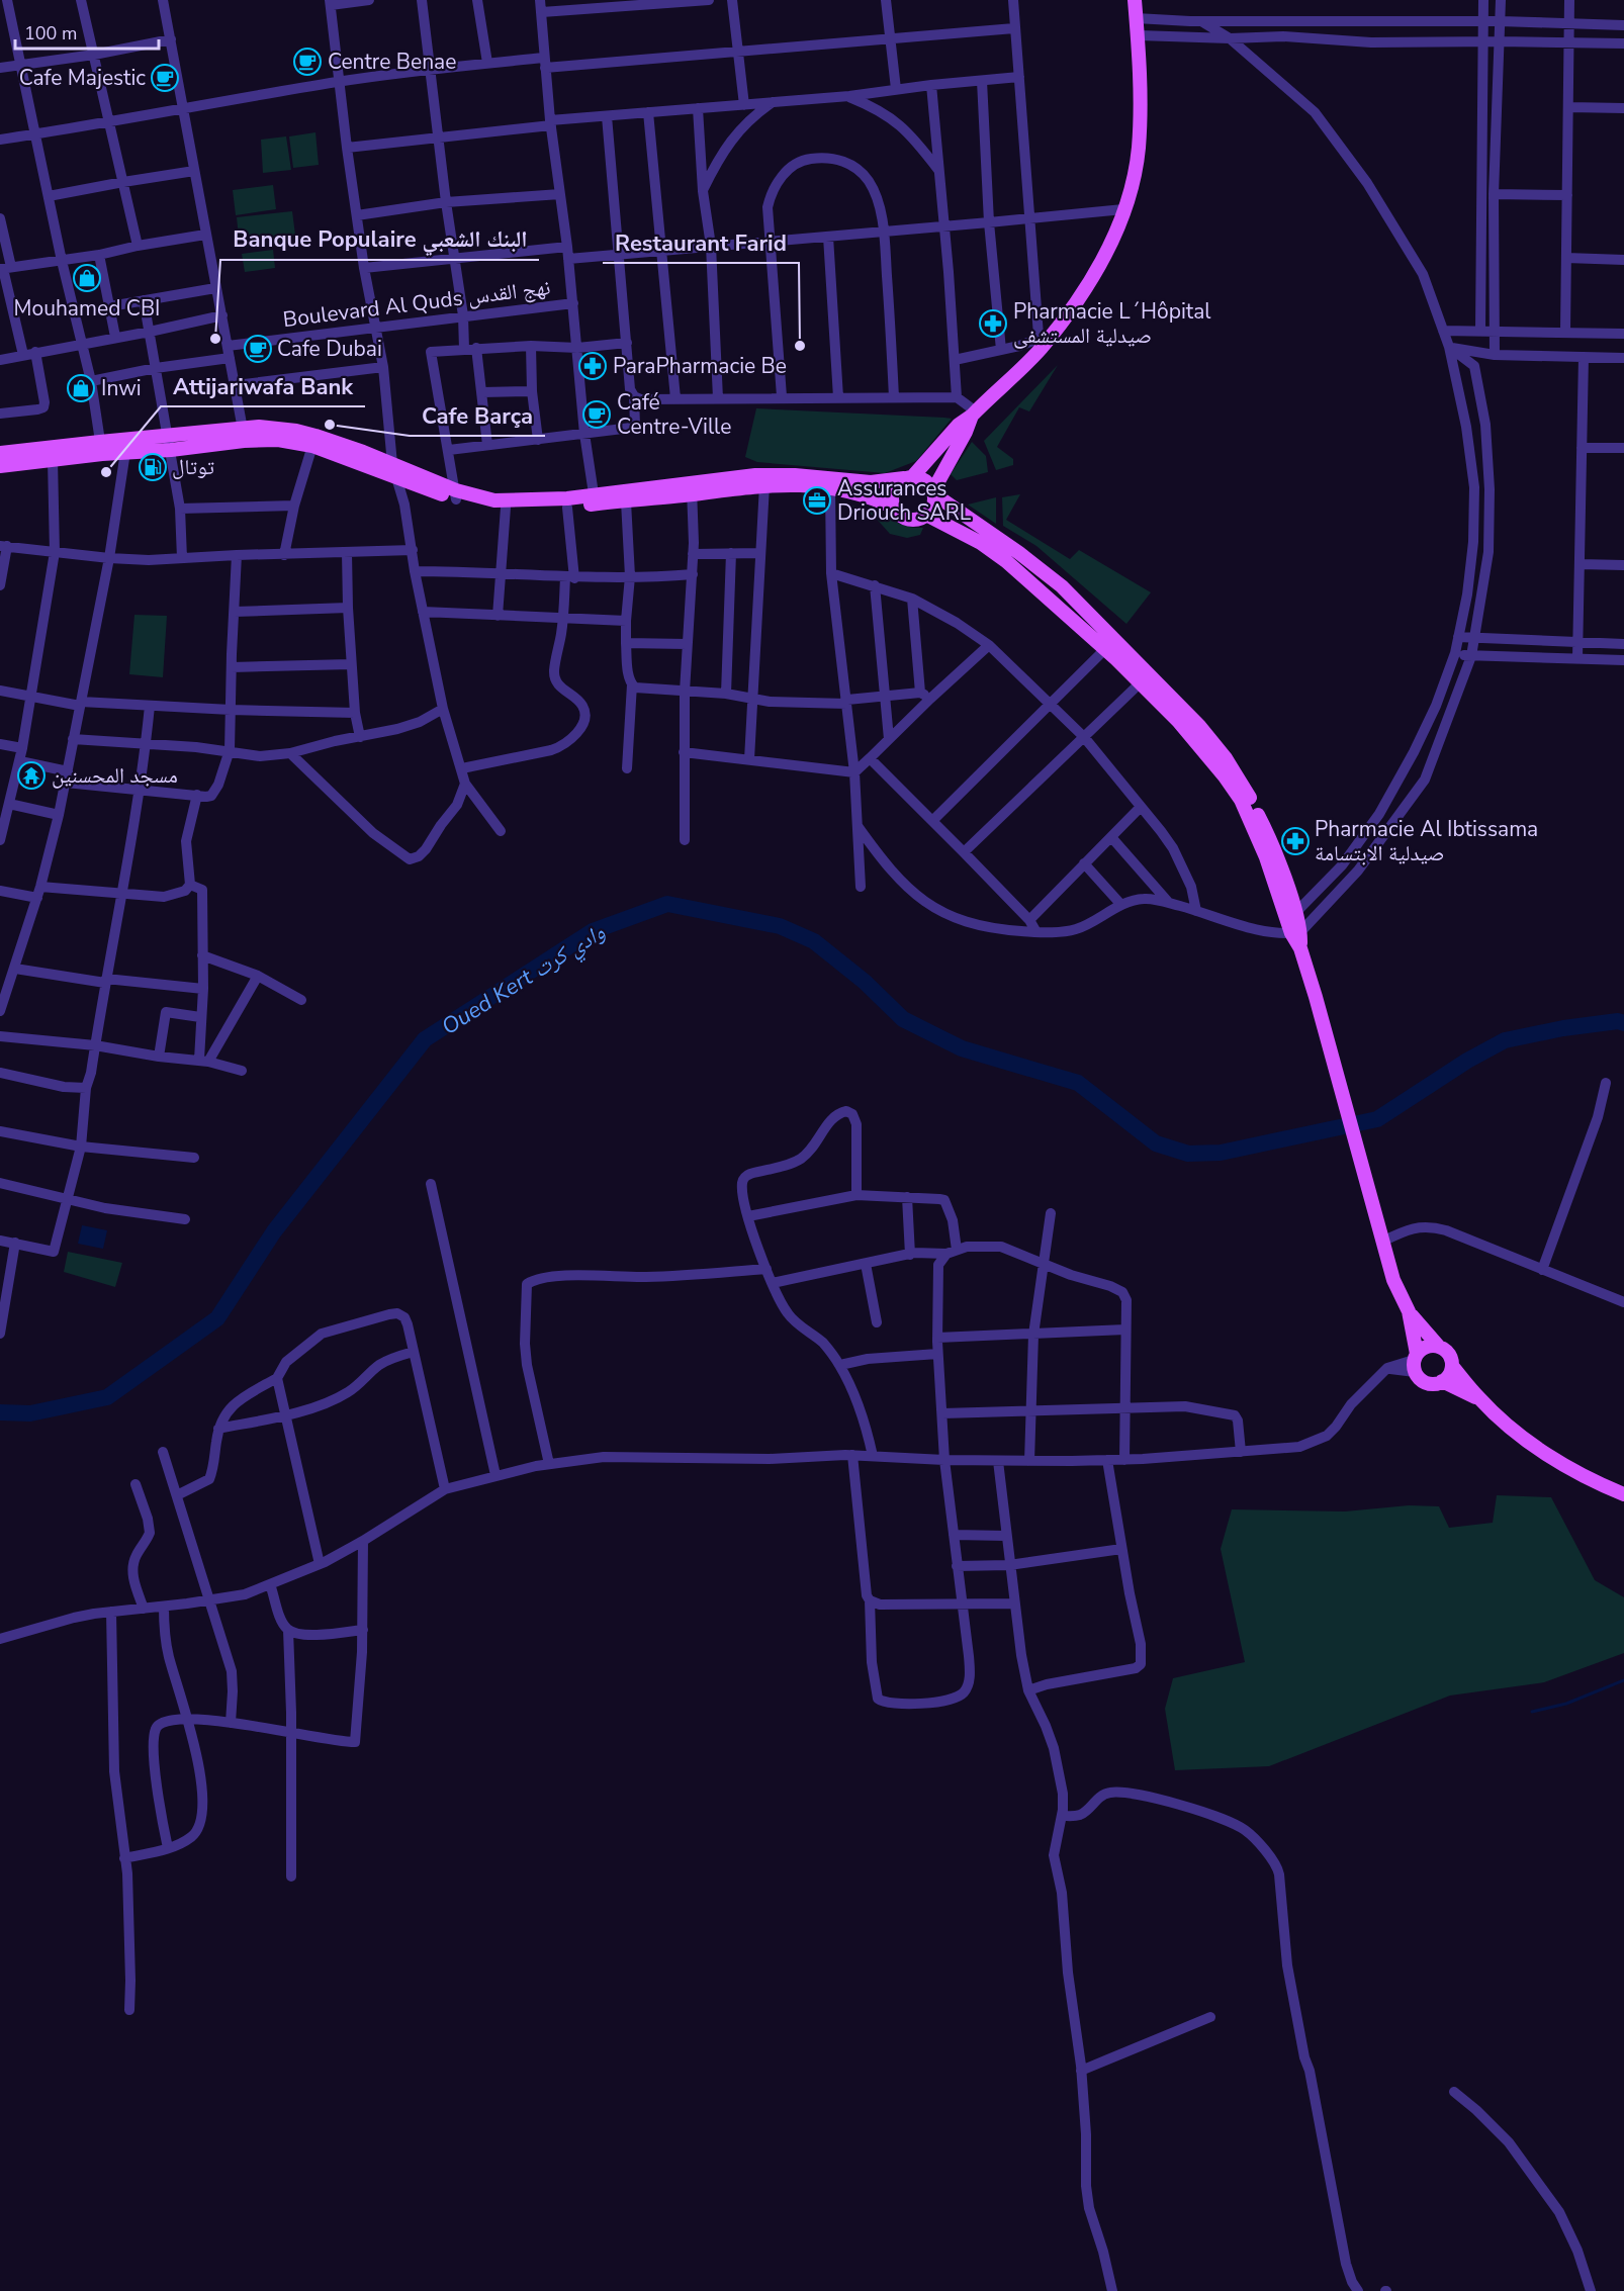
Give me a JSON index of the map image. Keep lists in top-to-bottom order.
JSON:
{
  "streets": {
    "street": ["Boulevard Al Quds نهج القدس"]
  },
  "water": ["Oued Kert وادي كرت"],
  "places": {
    "cafe": [
      "Centre Benae",
      "Cafe Majestic",
      "Cafe Dubai",
      "Café Centre-Ville"
    ],
    "shop": ["Mouhamed CBI", "Inwi"],
    "pharmacy": ["Pharmacie L´Hôpital صيدلية المستشفى", "ParaPharmacie Be", "Pharmacie Al Ibtissama صيدلية الابتسامة"],
    "other": [
      "Banque Populaire البنك الشعبي",
      "Restaurant Farid",
      "Cafe Barça",
      "Attijariwafa Bank"
    ],
    "fuel station": ["توتال"],
    "office": ["Assurances Driouch SARL"],
    "temple": ["مسجد المحسنين"]
  },
  "scale_bar": "100 m"
}
